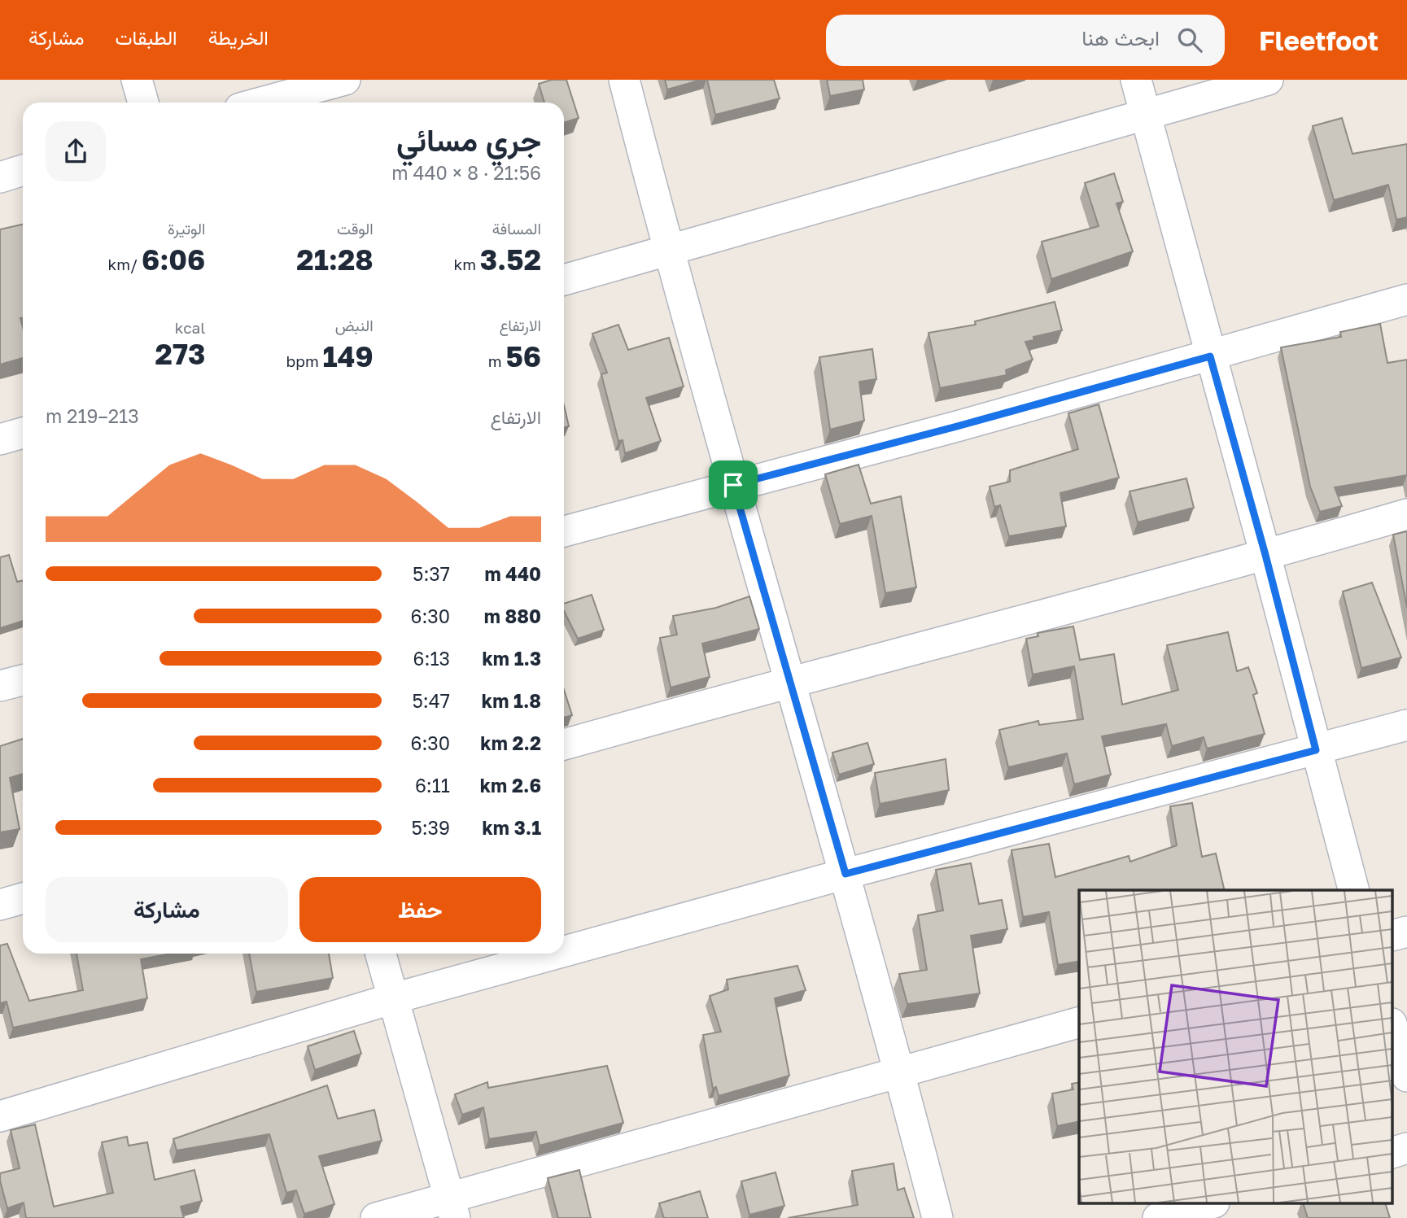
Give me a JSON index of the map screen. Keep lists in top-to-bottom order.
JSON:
{
  "page": {
    "header": "Fleetfoot",
    "search": "ابحث هنا",
    "nav": ["الخريطة", "الطبقات", "مشاركة"],
    "heading": ["جري مسائي", "21:56 · 8 × 440 m"],
    "stats": [
      ["المسافة", "3.52 km"],
      ["الوقت", "21:28"],
      ["الوتيرة", "6:06 /km"],
      ["الارتفاع", "56 m"],
      ["النبض", "149 bpm"],
      ["kcal", "273"]
    ],
    "chart": ["الارتفاع", "213–219 m"],
    "list": [
      {
        "name": "440 m",
        "note": "5:37"
      },
      {
        "name": "880 m",
        "note": "6:30"
      },
      {
        "name": "1.3 km",
        "note": "6:13"
      },
      {
        "name": "1.8 km",
        "note": "5:47"
      },
      {
        "name": "2.2 km",
        "note": "6:30"
      },
      {
        "name": "2.6 km",
        "note": "6:11"
      },
      {
        "name": "3.1 km",
        "note": "5:39"
      }
    ],
    "buttons": ["حفظ", "مشاركة"]
  }
}
